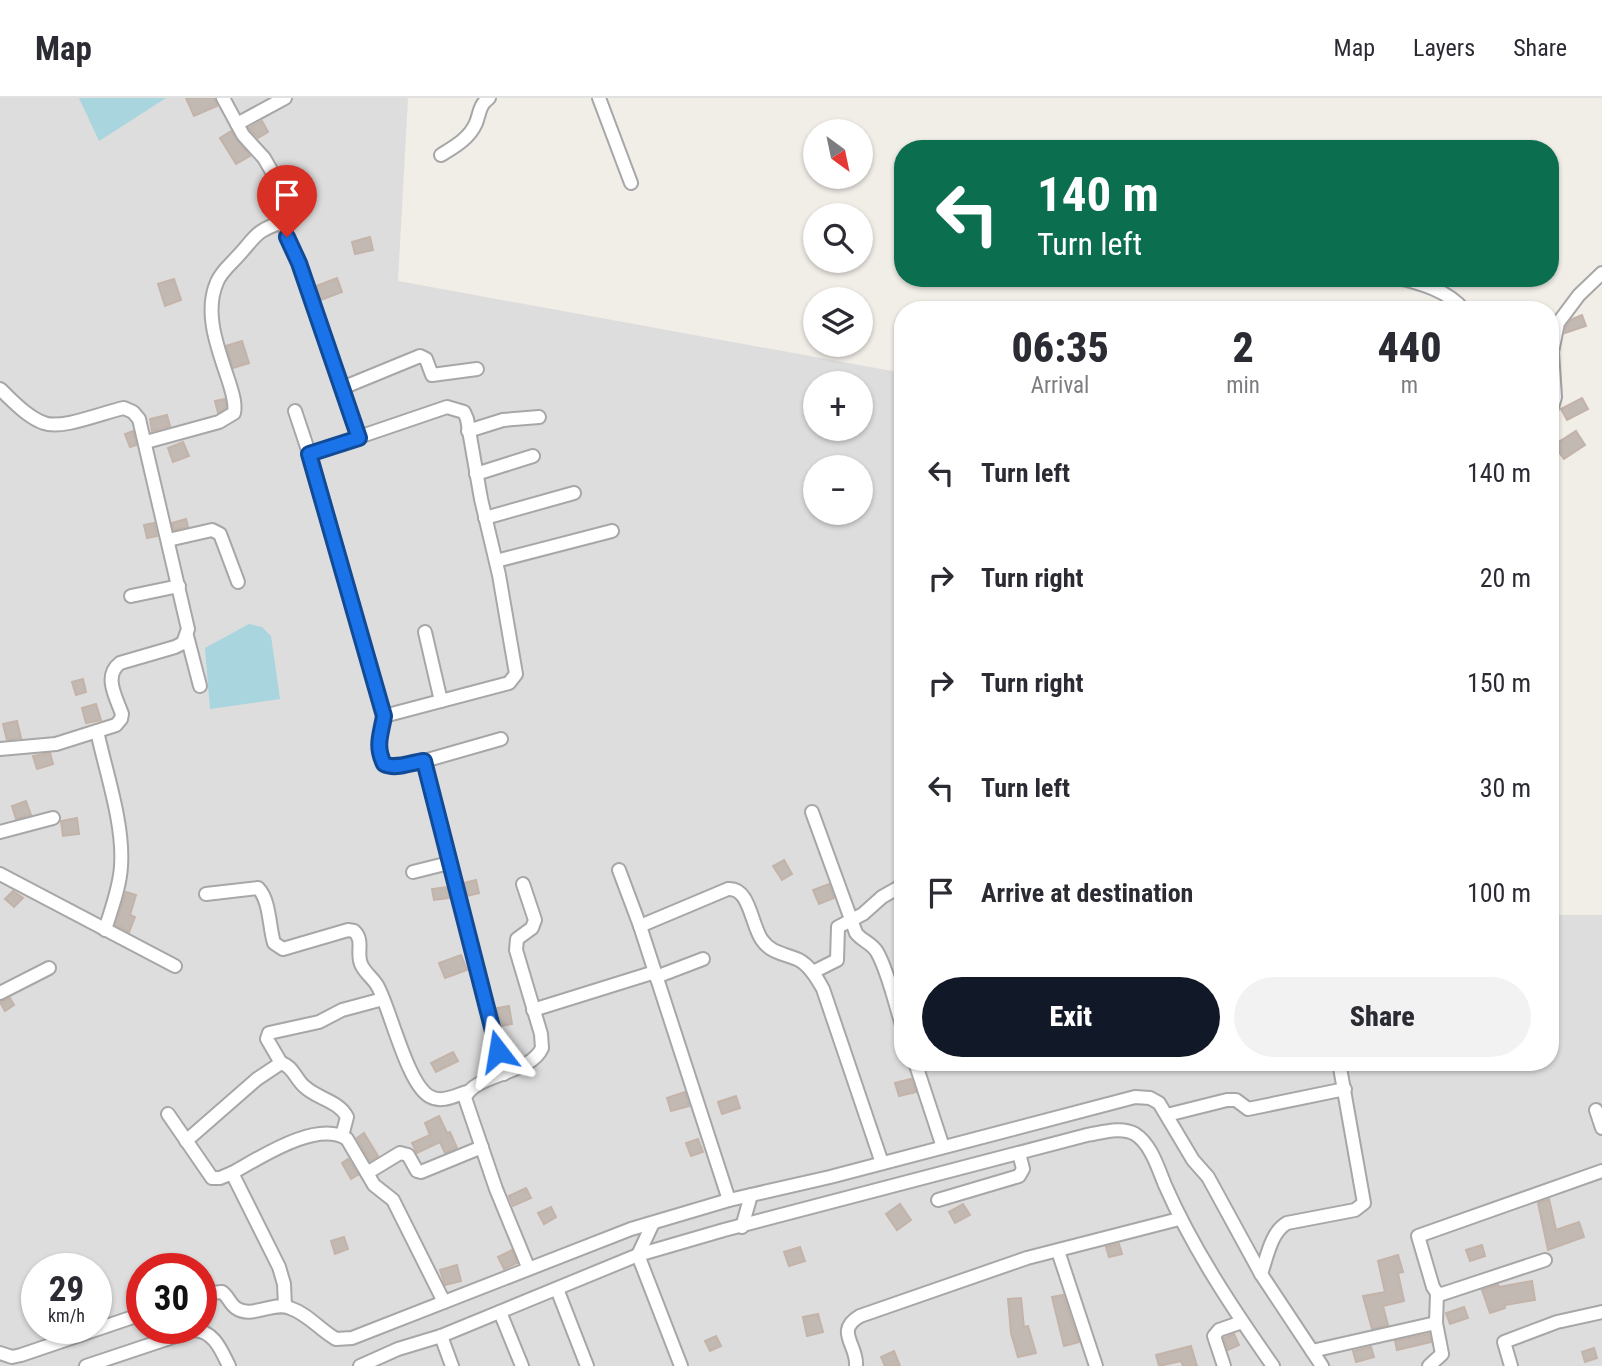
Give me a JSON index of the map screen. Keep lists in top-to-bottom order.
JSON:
{
  "north": "bottom right",
  "page": {
    "header": "Map",
    "nav": ["Map", "Layers", "Share"],
    "map_buttons": ["+", "−"],
    "turn": ["140 m", "Turn left"],
    "eta": [
      "06:35",
      "Arrival",
      "2",
      "min",
      "440",
      "m"
    ],
    "list": [
      {
        "name": "Turn left",
        "value": "140 m"
      },
      {
        "name": "Turn right",
        "value": "20 m"
      },
      {
        "name": "Turn right",
        "value": "150 m"
      },
      {
        "name": "Turn left",
        "value": "30 m"
      },
      {
        "name": "Arrive at destination",
        "value": "100 m"
      }
    ],
    "buttons": ["Exit", "Share"],
    "speed": "29 km/h",
    "limit": "30"
  }
}
